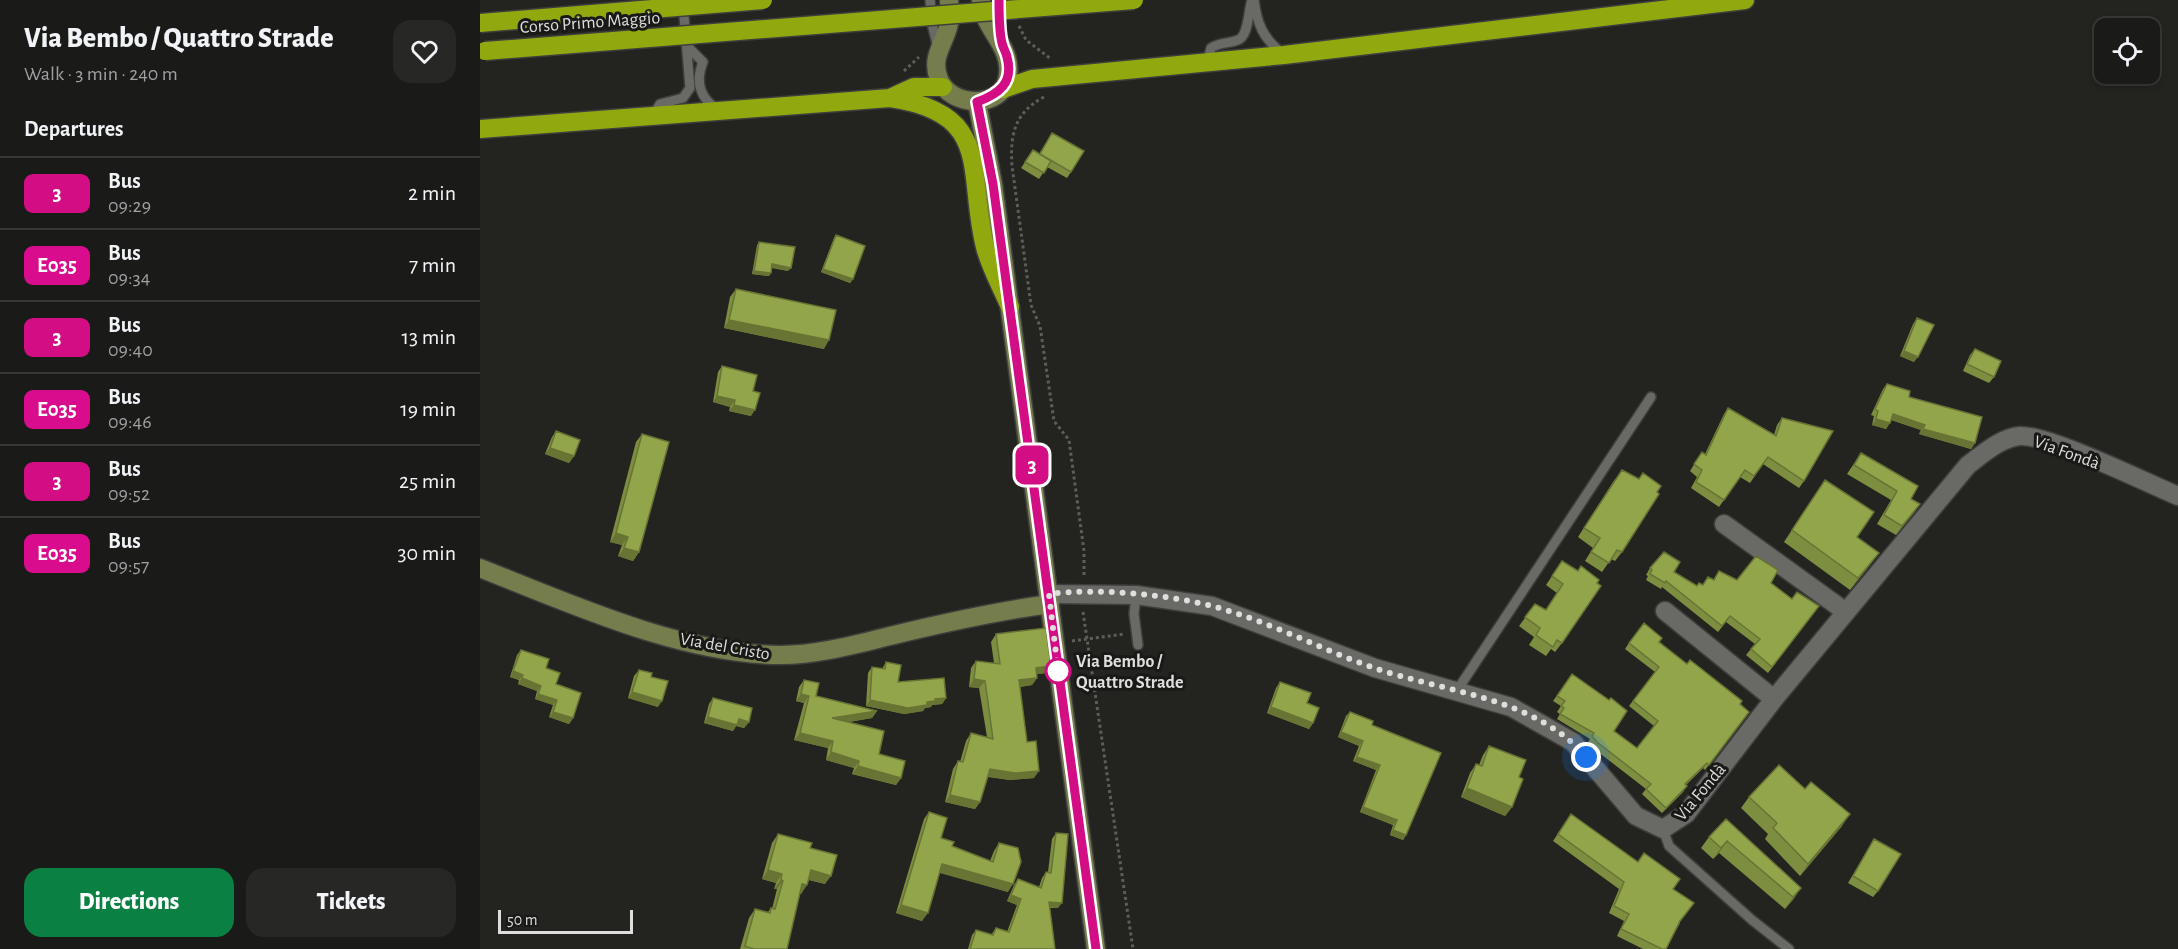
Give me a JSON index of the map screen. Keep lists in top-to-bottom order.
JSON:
{
  "streets": {
    "highway": ["Corso Primo Maggio"],
    "main road": ["Via del Cristo"],
    "street": ["Via Fondà"]
  },
  "crossings": [
    ["Via Fondà", "Via del Cristo"]
  ],
  "places": ["Via Bembo / Quattro Strade"],
  "lines": ["bus line 3"],
  "scale_bar": "50 m",
  "page": {
    "heading": [
      ["Via Bembo / Quattro Strade", "Walk · 3 min · 240 m"],
      "Departures"
    ],
    "on_map": "3",
    "list": [
      {
        "mark": "3",
        "name": "Bus",
        "note": "09:29",
        "value": "2 min"
      },
      {
        "mark": "E035",
        "name": "Bus",
        "note": "09:34",
        "value": "7 min"
      },
      {
        "mark": "3",
        "name": "Bus",
        "note": "09:40",
        "value": "13 min"
      },
      {
        "mark": "E035",
        "name": "Bus",
        "note": "09:46",
        "value": "19 min"
      },
      {
        "mark": "3",
        "name": "Bus",
        "note": "09:52",
        "value": "25 min"
      },
      {
        "mark": "E035",
        "name": "Bus",
        "note": "09:57",
        "value": "30 min"
      }
    ],
    "buttons": ["Directions", "Tickets"],
    "scale": "50 m"
  }
}
